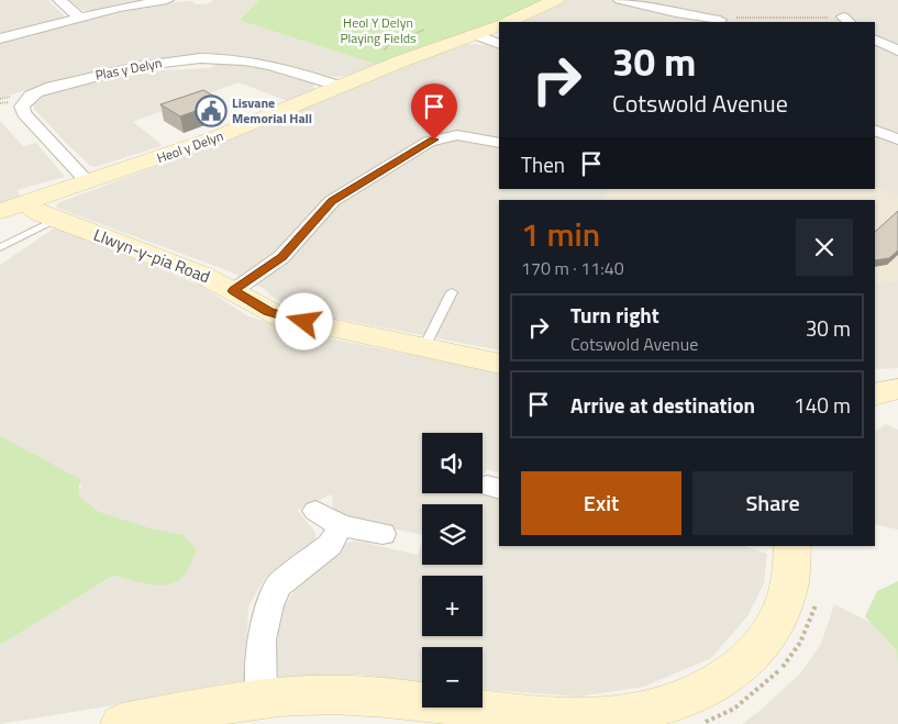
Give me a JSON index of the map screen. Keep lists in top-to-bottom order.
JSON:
{
  "streets": {
    "street": ["Plas y Delyn", "Heol y Delyn", "Llwyn-y-pia Road"]
  },
  "crossings": [
    ["Plas y Delyn", "Heol y Delyn"],
    ["Heol y Delyn", "Llwyn-y-pia Road"]
  ],
  "parks": ["Heol Y Delyn Playing Fields"],
  "places": {
    "public building": ["Lisvane Memorial Hall"]
  },
  "page": {
    "turn": ["30 m", "Cotswold Avenue"],
    "then": "Then",
    "heading": ["1 min", "170 m · 11:40"],
    "list": [
      {
        "name": "Turn right",
        "note": "Cotswold Avenue",
        "value": "30 m"
      },
      {
        "name": "Arrive at destination",
        "value": "140 m"
      }
    ],
    "map_buttons": ["+", "−"],
    "buttons": ["Exit", "Share"]
  }
}
